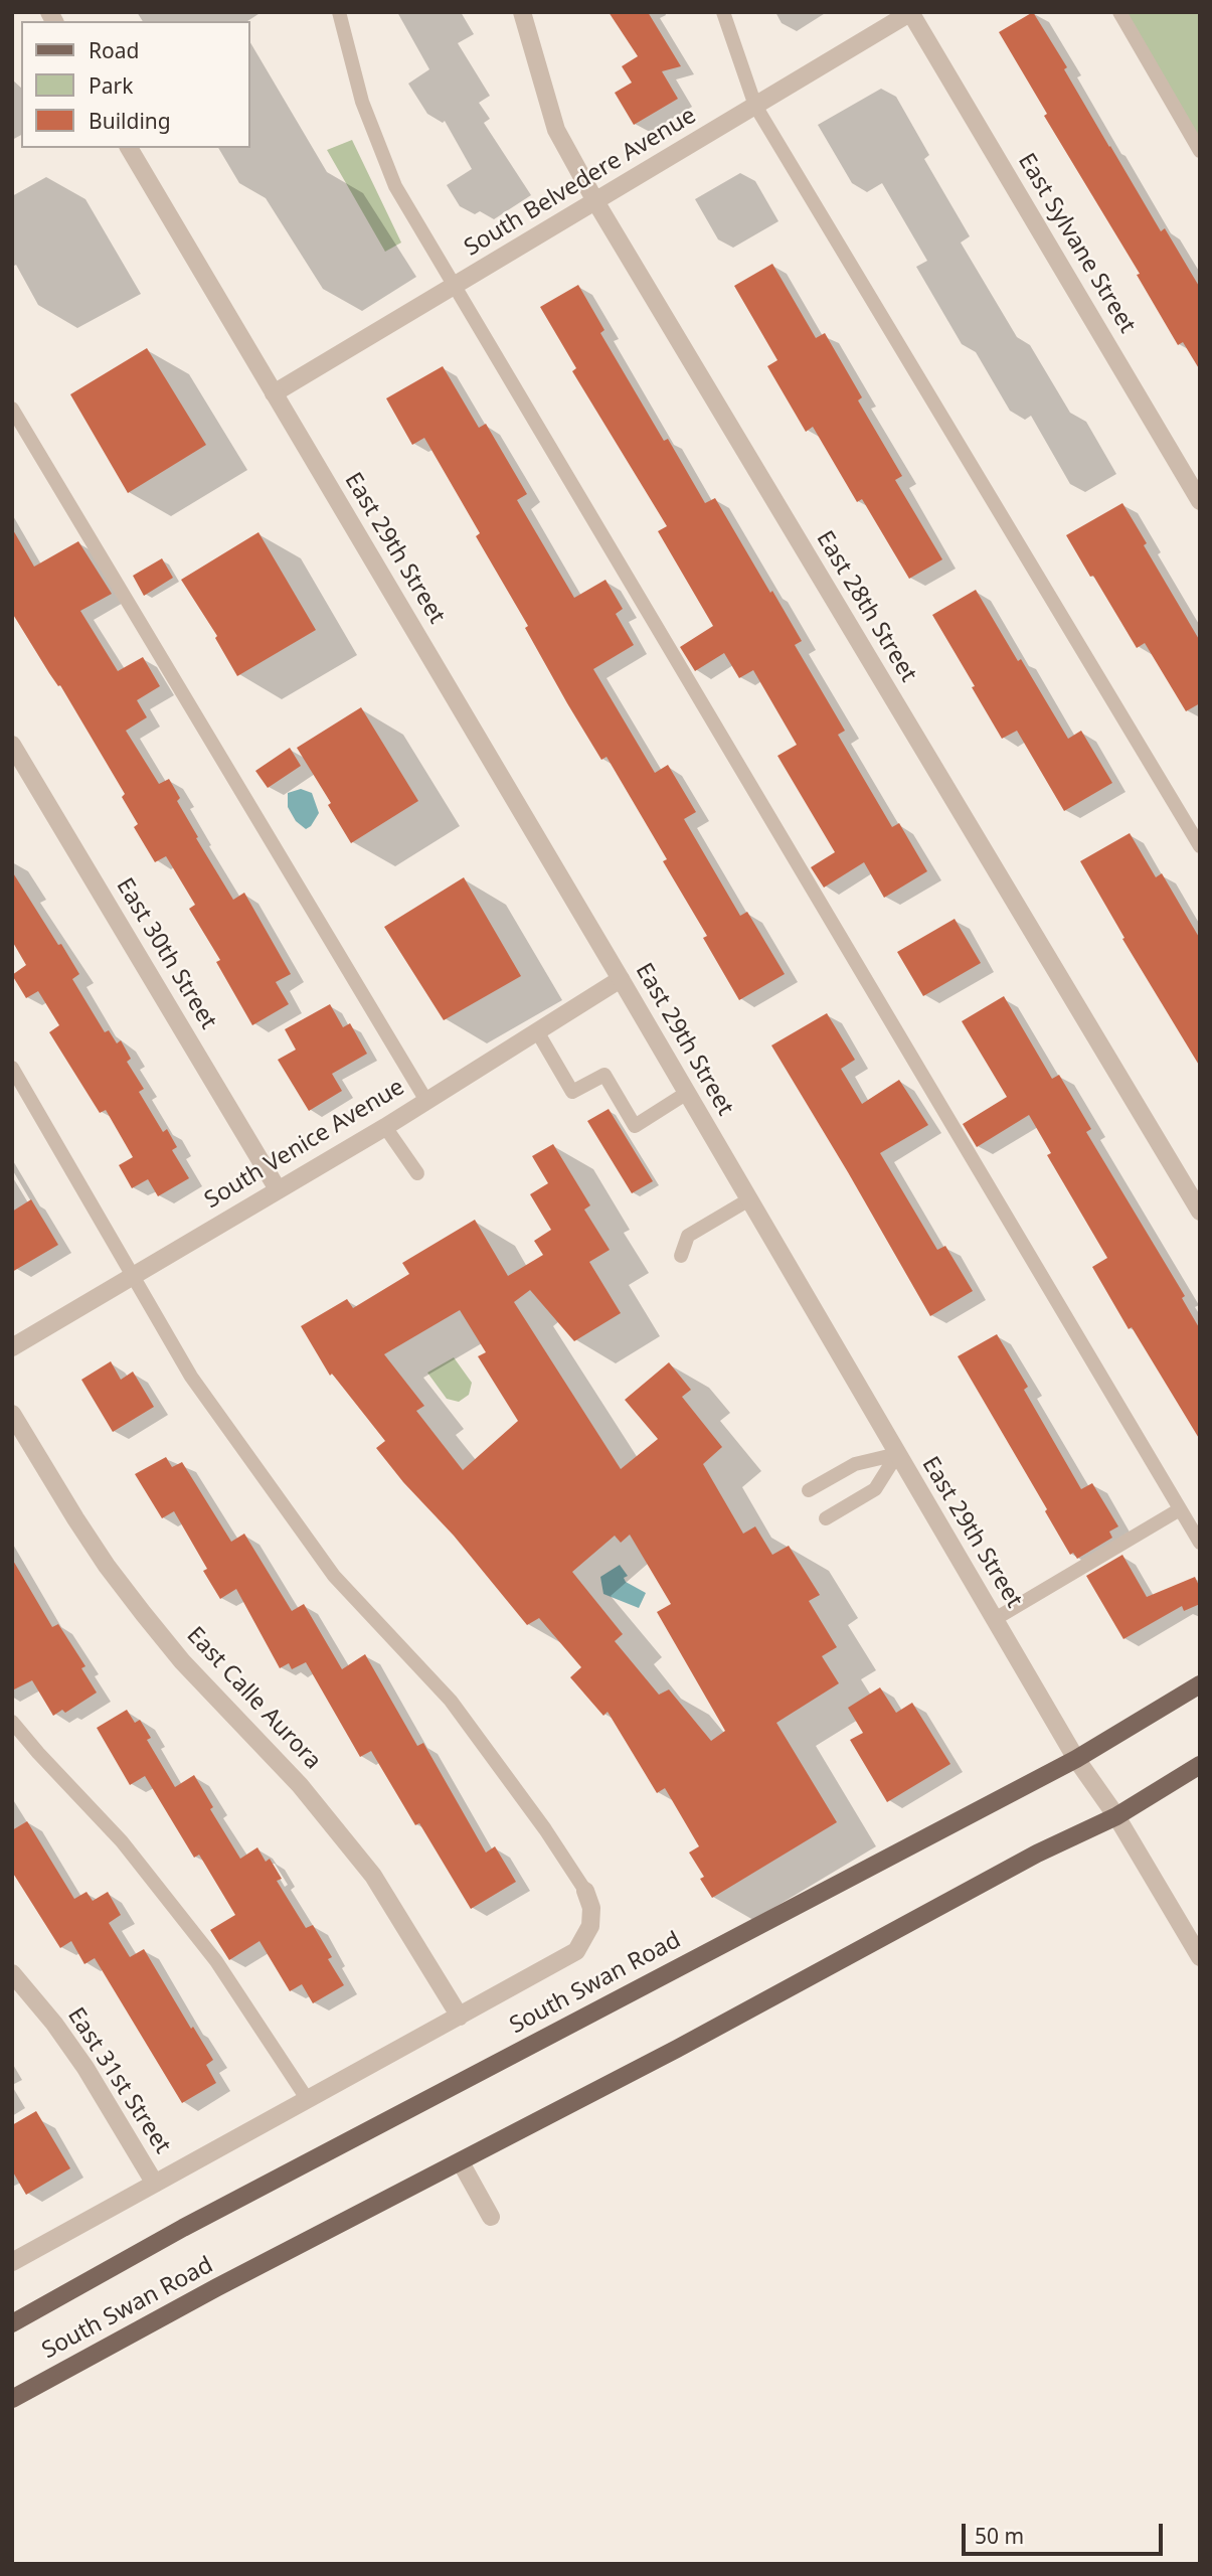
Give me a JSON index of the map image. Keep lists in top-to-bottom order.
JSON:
{
  "streets": {
    "main road": ["South Swan Road"],
    "street": [
      "South Belvedere Avenue",
      "East Sylvane Street",
      "East 29th Street",
      "East 28th Street",
      "East 30th Street",
      "South Venice Avenue",
      "East Calle Aurora",
      "East 31st Street"
    ]
  },
  "crossings": [
    ["South Belvedere Avenue", "East Sylvane Street"],
    ["South Belvedere Avenue", "East 29th Street"],
    ["South Belvedere Avenue", "East 28th Street"],
    ["East 29th Street", "South Venice Avenue"],
    ["East 29th Street", "South Swan Road"],
    ["East 30th Street", "South Venice Avenue"],
    ["East Calle Aurora", "South Swan Road"],
    ["South Swan Road", "East 31st Street"]
  ],
  "legend": ["Road", "Park", "Building"],
  "scale_bar": "50 m"
}
